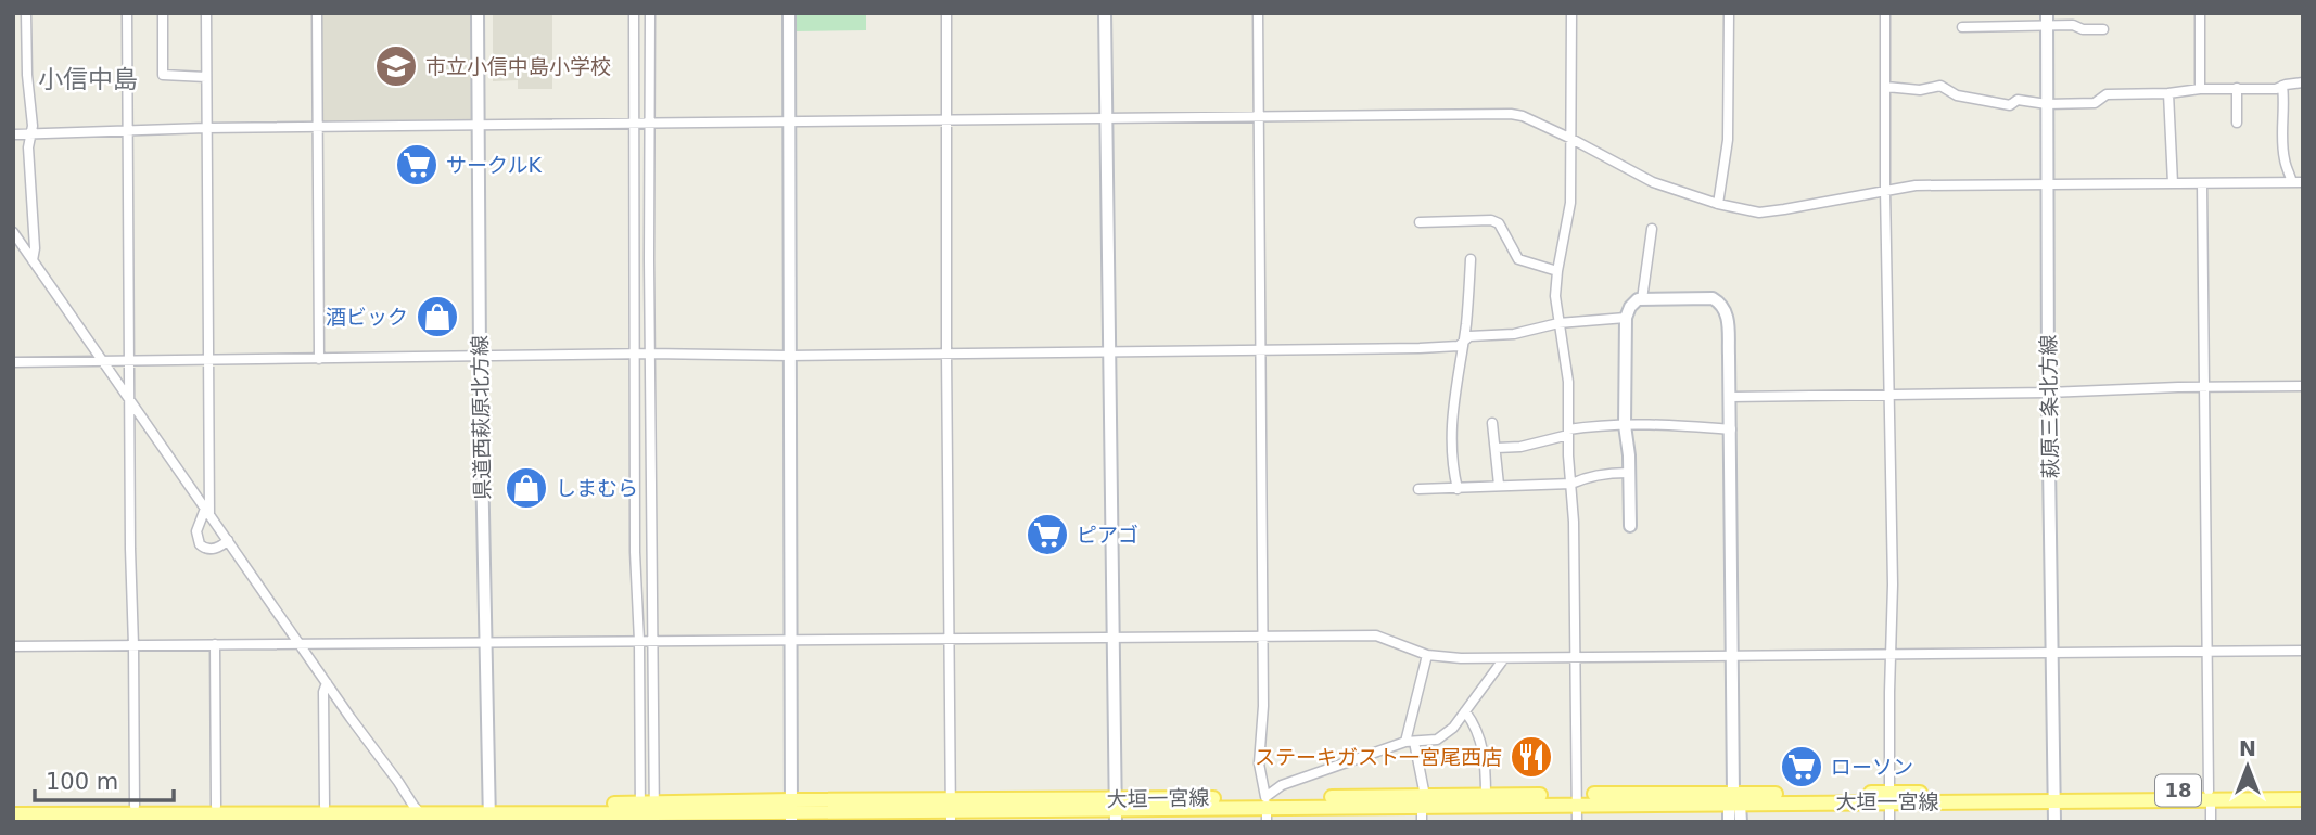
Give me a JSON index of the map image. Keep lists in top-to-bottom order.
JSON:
{
  "streets": {
    "main road": ["18", "大垣一宮線"],
    "street": ["萩原三条北方線", "県道西萩原北方線"]
  },
  "crossings": [
    ["萩原三条北方線", "大垣一宮線"],
    ["県道西萩原北方線", "大垣一宮線"]
  ],
  "districts": ["小信中島"],
  "places": {
    "school or university": ["市立小信中島小学校"],
    "supermarket": ["サークルK", "ピアゴ", "ローソン"],
    "shop": ["酒ビック", "しまむら"],
    "restaurant": ["ステーキガスト一宮尾西店"]
  },
  "scale_bar": "100 m",
  "north": "top"
}
